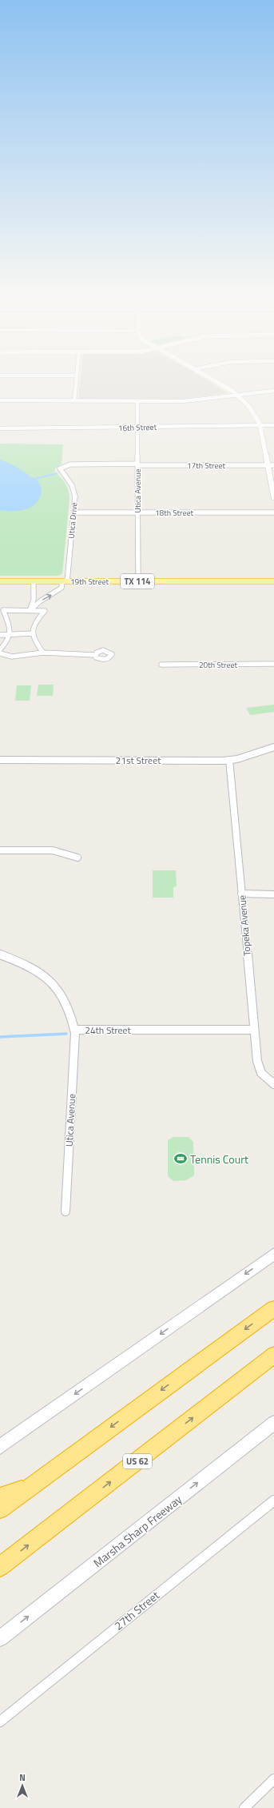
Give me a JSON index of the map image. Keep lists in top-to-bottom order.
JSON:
{
  "streets": {
    "highway": ["US 62"],
    "main road": ["19th Street", "TX 114", "Marsha Sharp Freeway"],
    "street": [
      "16th Street",
      "17th Street",
      "Utica Avenue",
      "18th Street",
      "Utica Drive",
      "20th Street",
      "21st Street",
      "Topeka Avenue",
      "24th Street",
      "27th Street"
    ]
  },
  "crossings": [
    ["16th Street", "Utica Avenue"],
    ["17th Street", "Utica Avenue"],
    ["17th Street", "Utica Drive"],
    ["Utica Avenue", "18th Street"],
    ["Utica Avenue", "19th Street"],
    ["Utica Avenue", "24th Street"],
    ["18th Street", "Utica Drive"],
    ["Utica Drive", "19th Street"],
    ["21st Street", "Topeka Avenue"],
    ["Topeka Avenue", "24th Street"]
  ],
  "one_way": ["Marsha Sharp Freeway"],
  "places": {
    "sports": ["Tennis Court"]
  },
  "north": "top"
}
